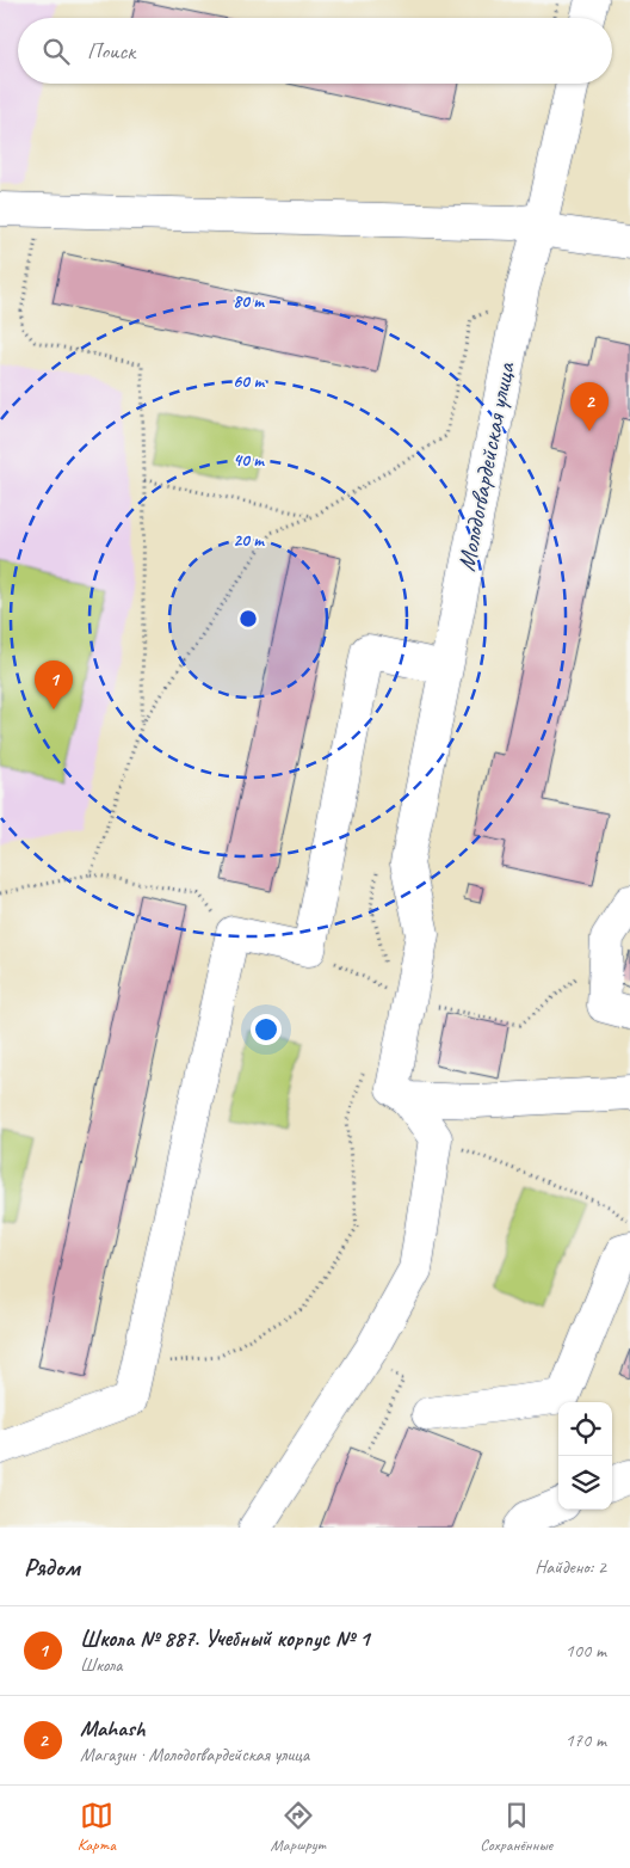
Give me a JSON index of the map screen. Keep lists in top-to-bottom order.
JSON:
{
  "streets": {
    "street": ["Молодогвардейская улица"]
  },
  "page": {
    "search": "Поиск",
    "pins": ["2", "1"],
    "heading": ["Рядом", "Найдено: 2"],
    "list": [
      {
        "mark": "1",
        "name": "Школа № 887. Учебный корпус № 1",
        "note": "Школа",
        "value": "100 m"
      },
      {
        "mark": "2",
        "name": "Mahash",
        "note": "Магазин · Молодогвардейская улица",
        "value": "170 m"
      }
    ],
    "nav": ["Карта", "Маршрут", "Сохранённые"]
  },
  "rings": [
    "80 m",
    "60 m",
    "40 m",
    "20 m"
  ]
}
